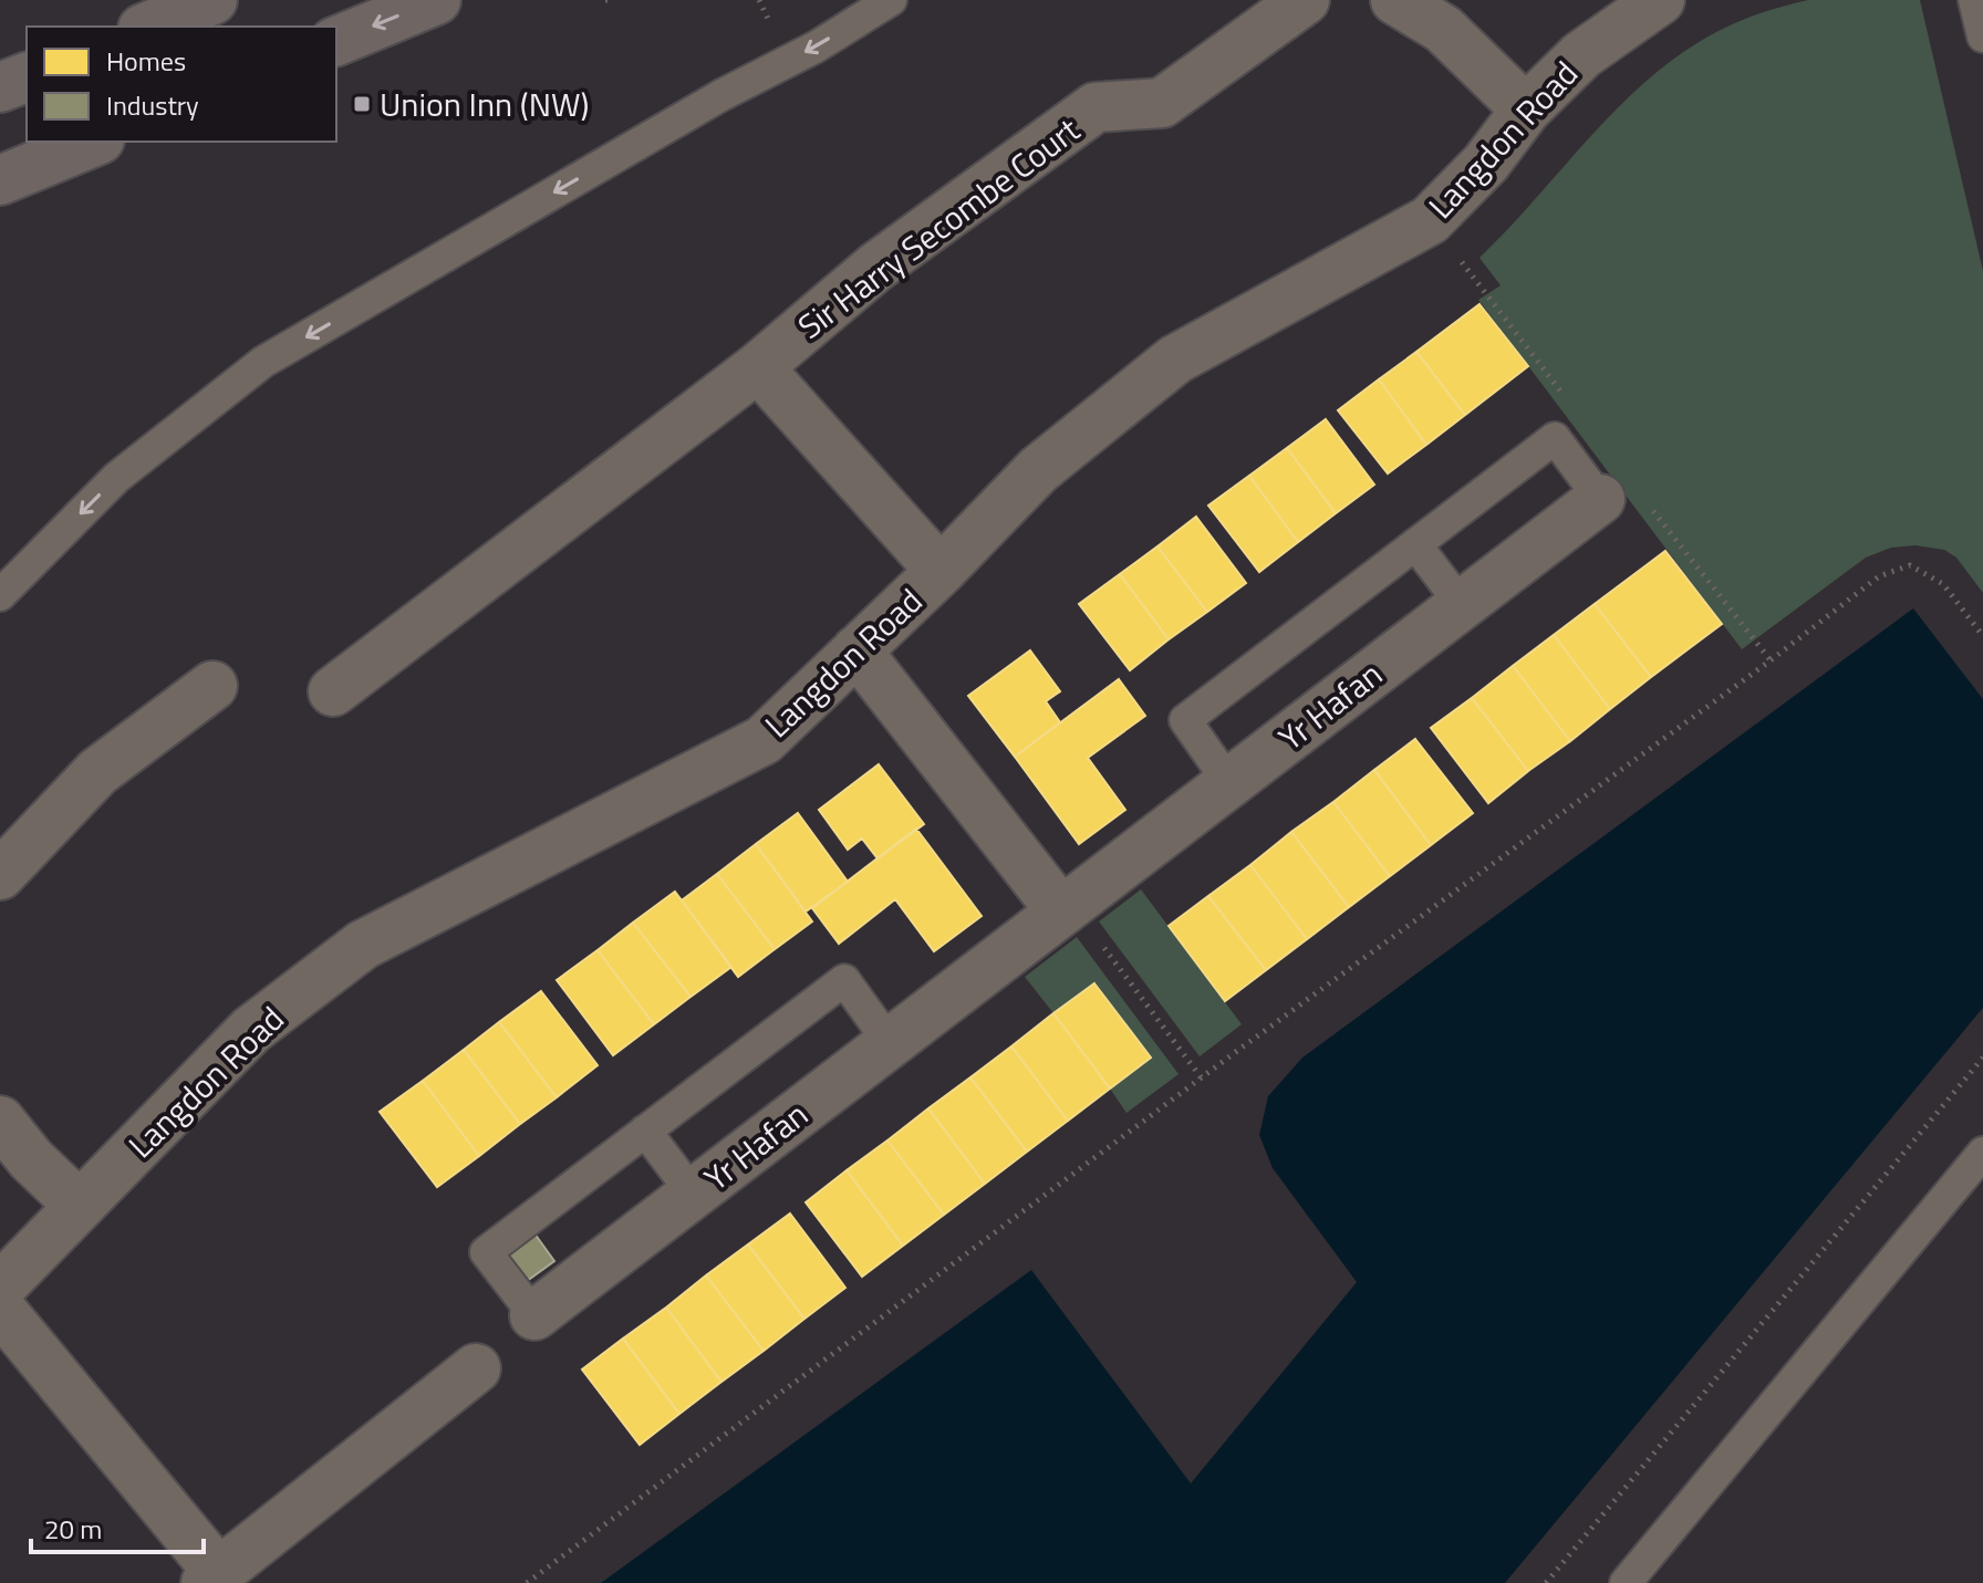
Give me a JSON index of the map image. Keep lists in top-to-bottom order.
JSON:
{
  "streets": {
    "street": ["Langdon Road", "Sir Harry Secombe Court", "Yr Hafan"]
  },
  "places": {
    "transit": ["Union Inn (NW)"]
  },
  "legend": ["Homes", "Industry"],
  "scale_bar": "20 m"
}
